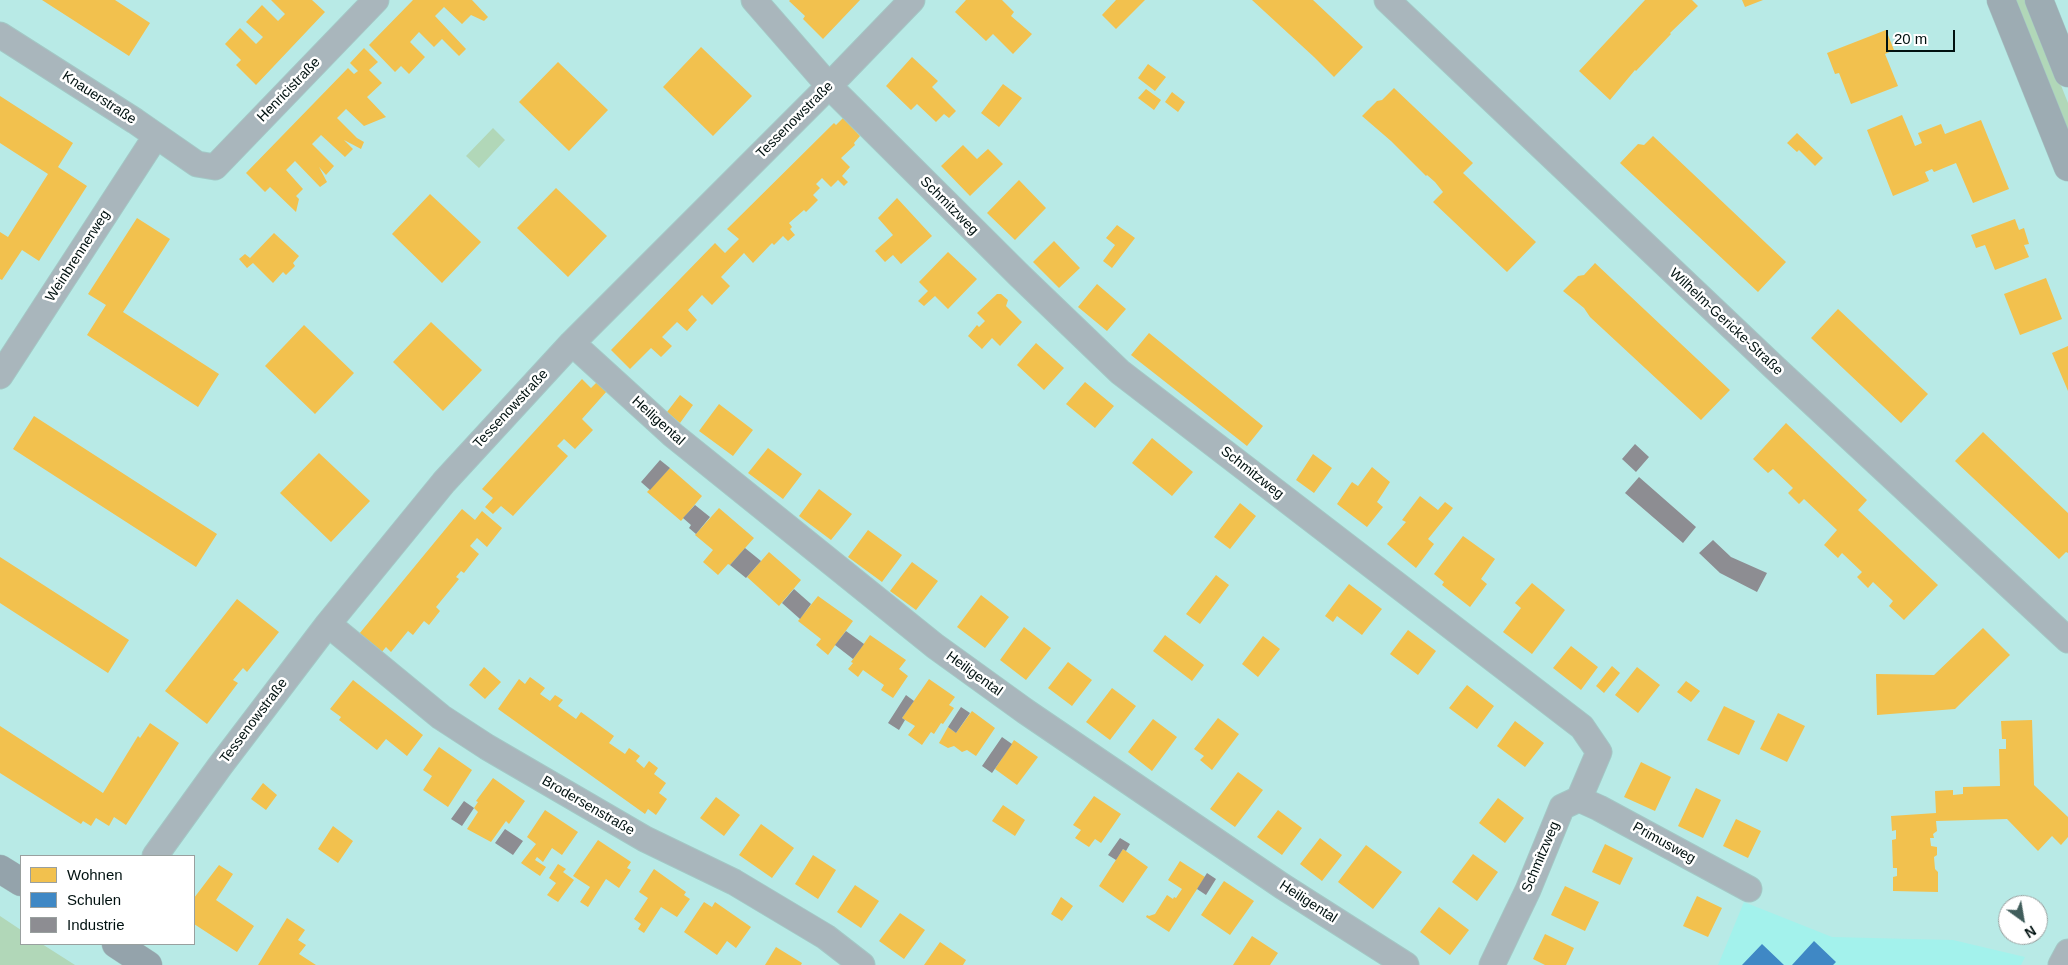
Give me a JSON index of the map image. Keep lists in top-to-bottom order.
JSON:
{
  "streets": {
    "street": [
      "Henricistraße",
      "Knauerstraße",
      "Tessenowstraße",
      "Schmitzweg",
      "Weinbrennerweg",
      "Wilhelm-Gericke-Straße",
      "Heiligental",
      "Brodersenstraße",
      "Primusweg"
    ]
  },
  "crossings": [
    ["Henricistraße", "Knauerstraße"],
    ["Knauerstraße", "Weinbrennerweg"],
    ["Tessenowstraße", "Schmitzweg"],
    ["Tessenowstraße", "Heiligental"],
    ["Tessenowstraße", "Brodersenstraße"],
    ["Schmitzweg", "Primusweg"]
  ],
  "legend": ["Wohnen", "Schulen", "Industrie"],
  "scale_bar": "20 m",
  "north": "bottom right"
}
